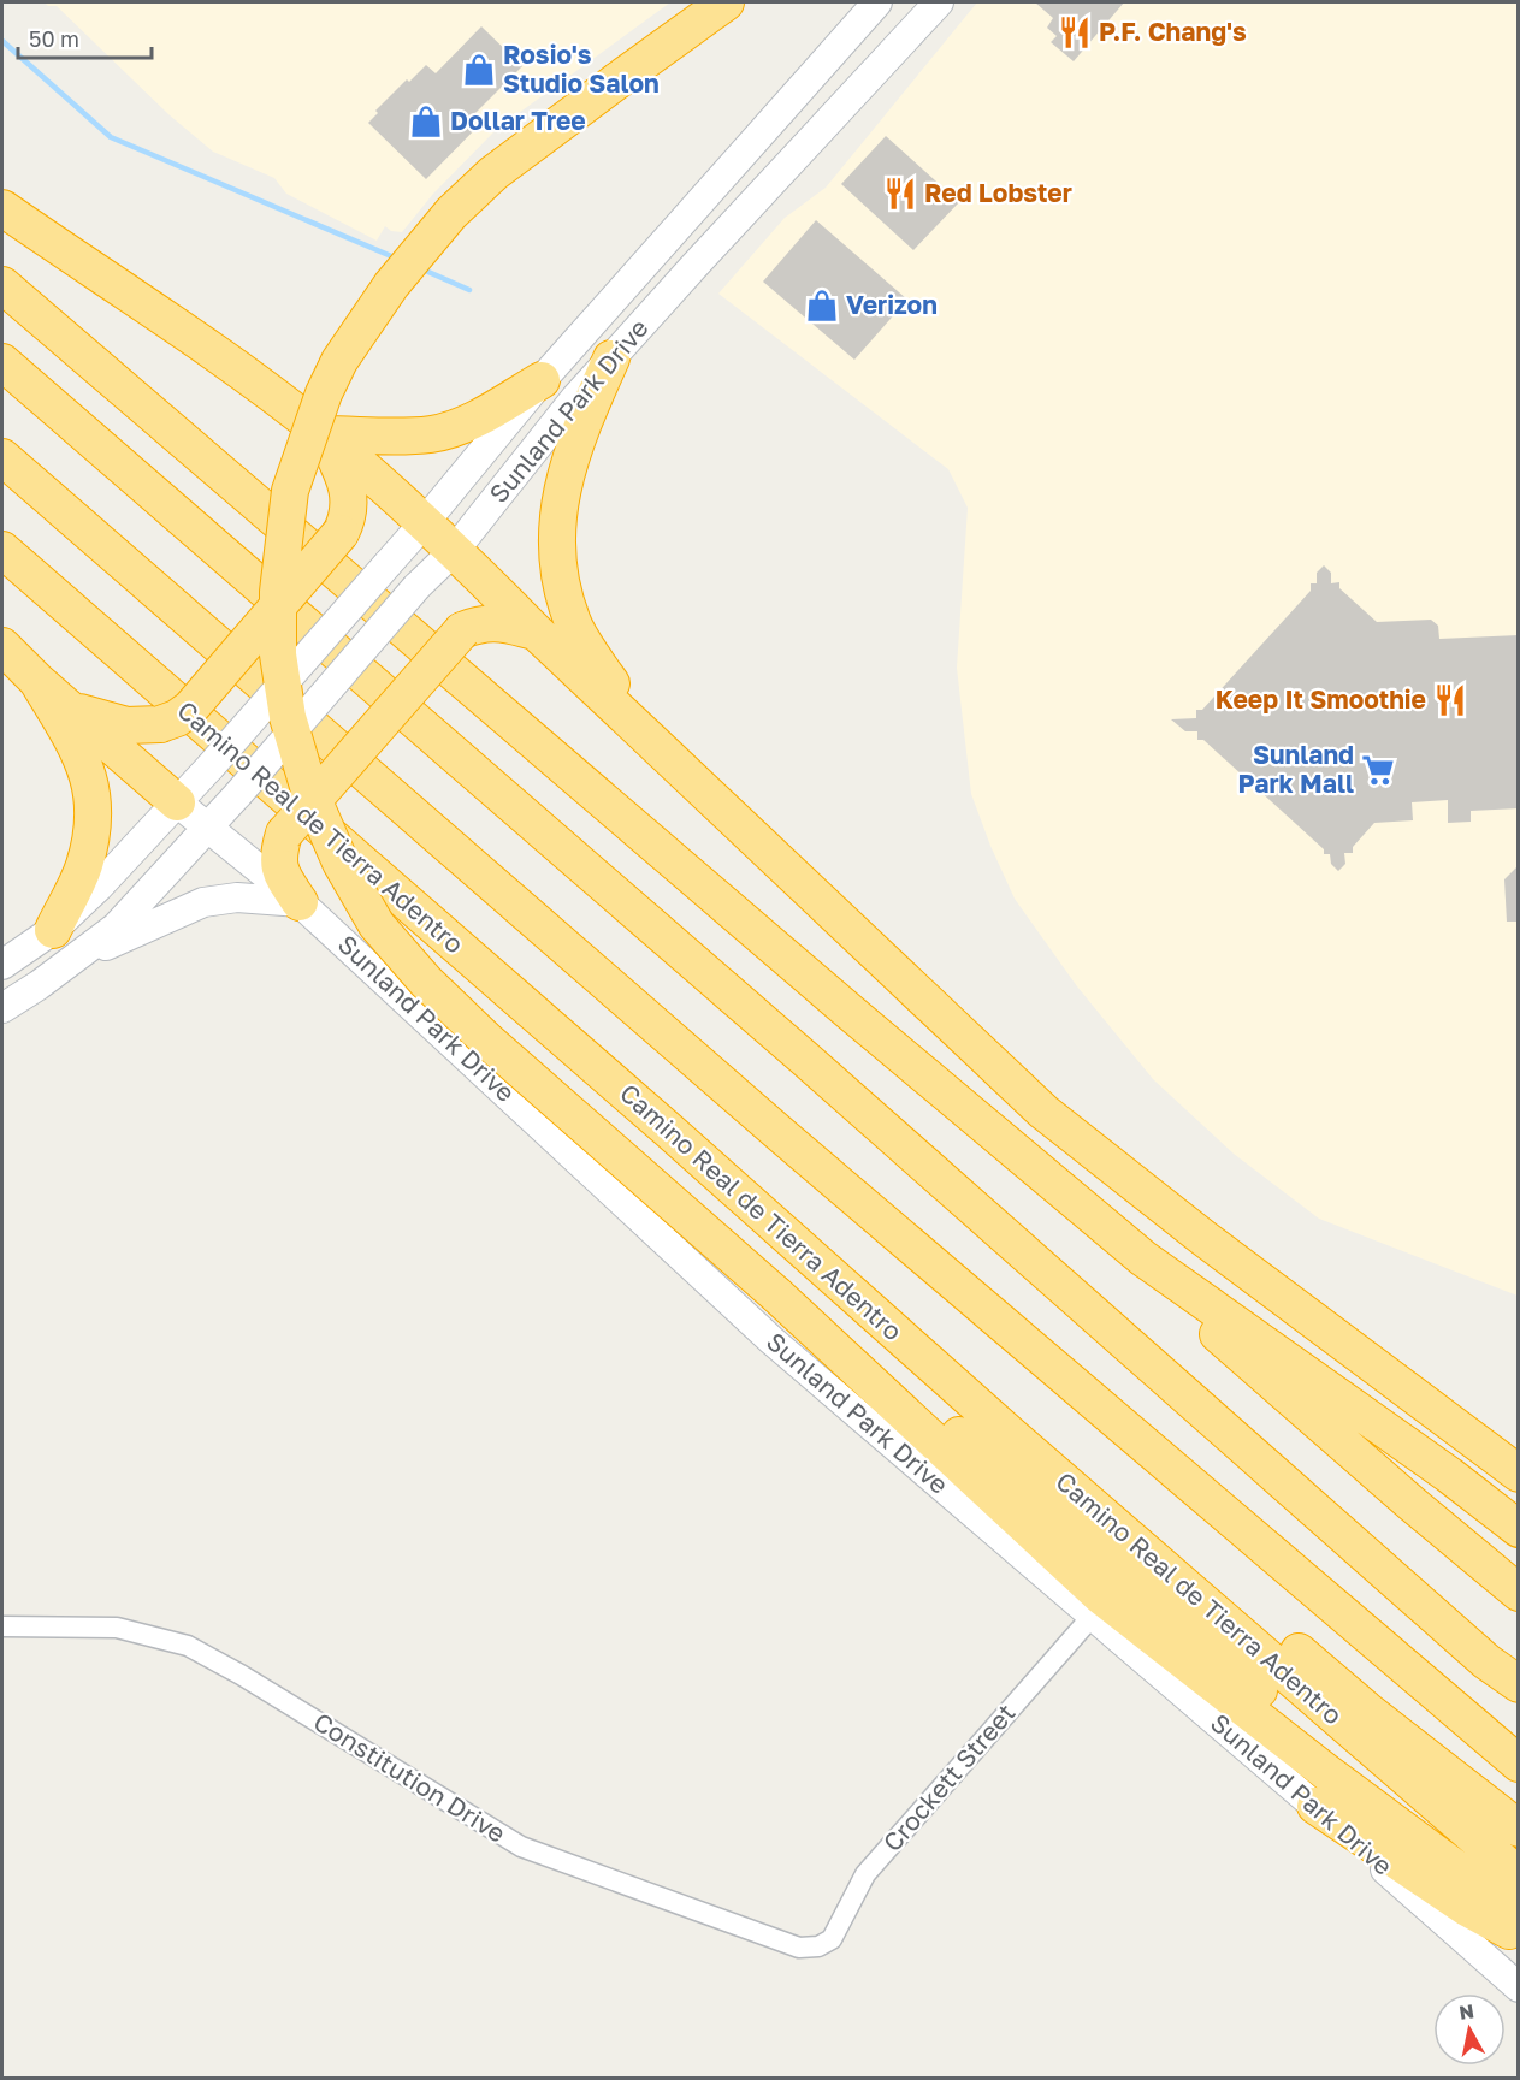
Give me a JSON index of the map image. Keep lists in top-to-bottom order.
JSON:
{
  "streets": {
    "highway": ["Camino Real de Tierra Adentro"],
    "main road": ["Sunland Park Drive"],
    "street": ["Constitution Drive", "Crockett Street"]
  },
  "crossings": [
    ["Sunland Park Drive", "Crockett Street"],
    ["Constitution Drive", "Crockett Street"]
  ],
  "places": {
    "restaurant": ["P.F. Chang's", "Red Lobster", "Keep It Smoothie"],
    "shop": ["Rosio's Studio Salon", "Dollar Tree", "Verizon"],
    "supermarket": ["Sunland Park Mall"]
  },
  "scale_bar": "50 m",
  "north": "top"
}
